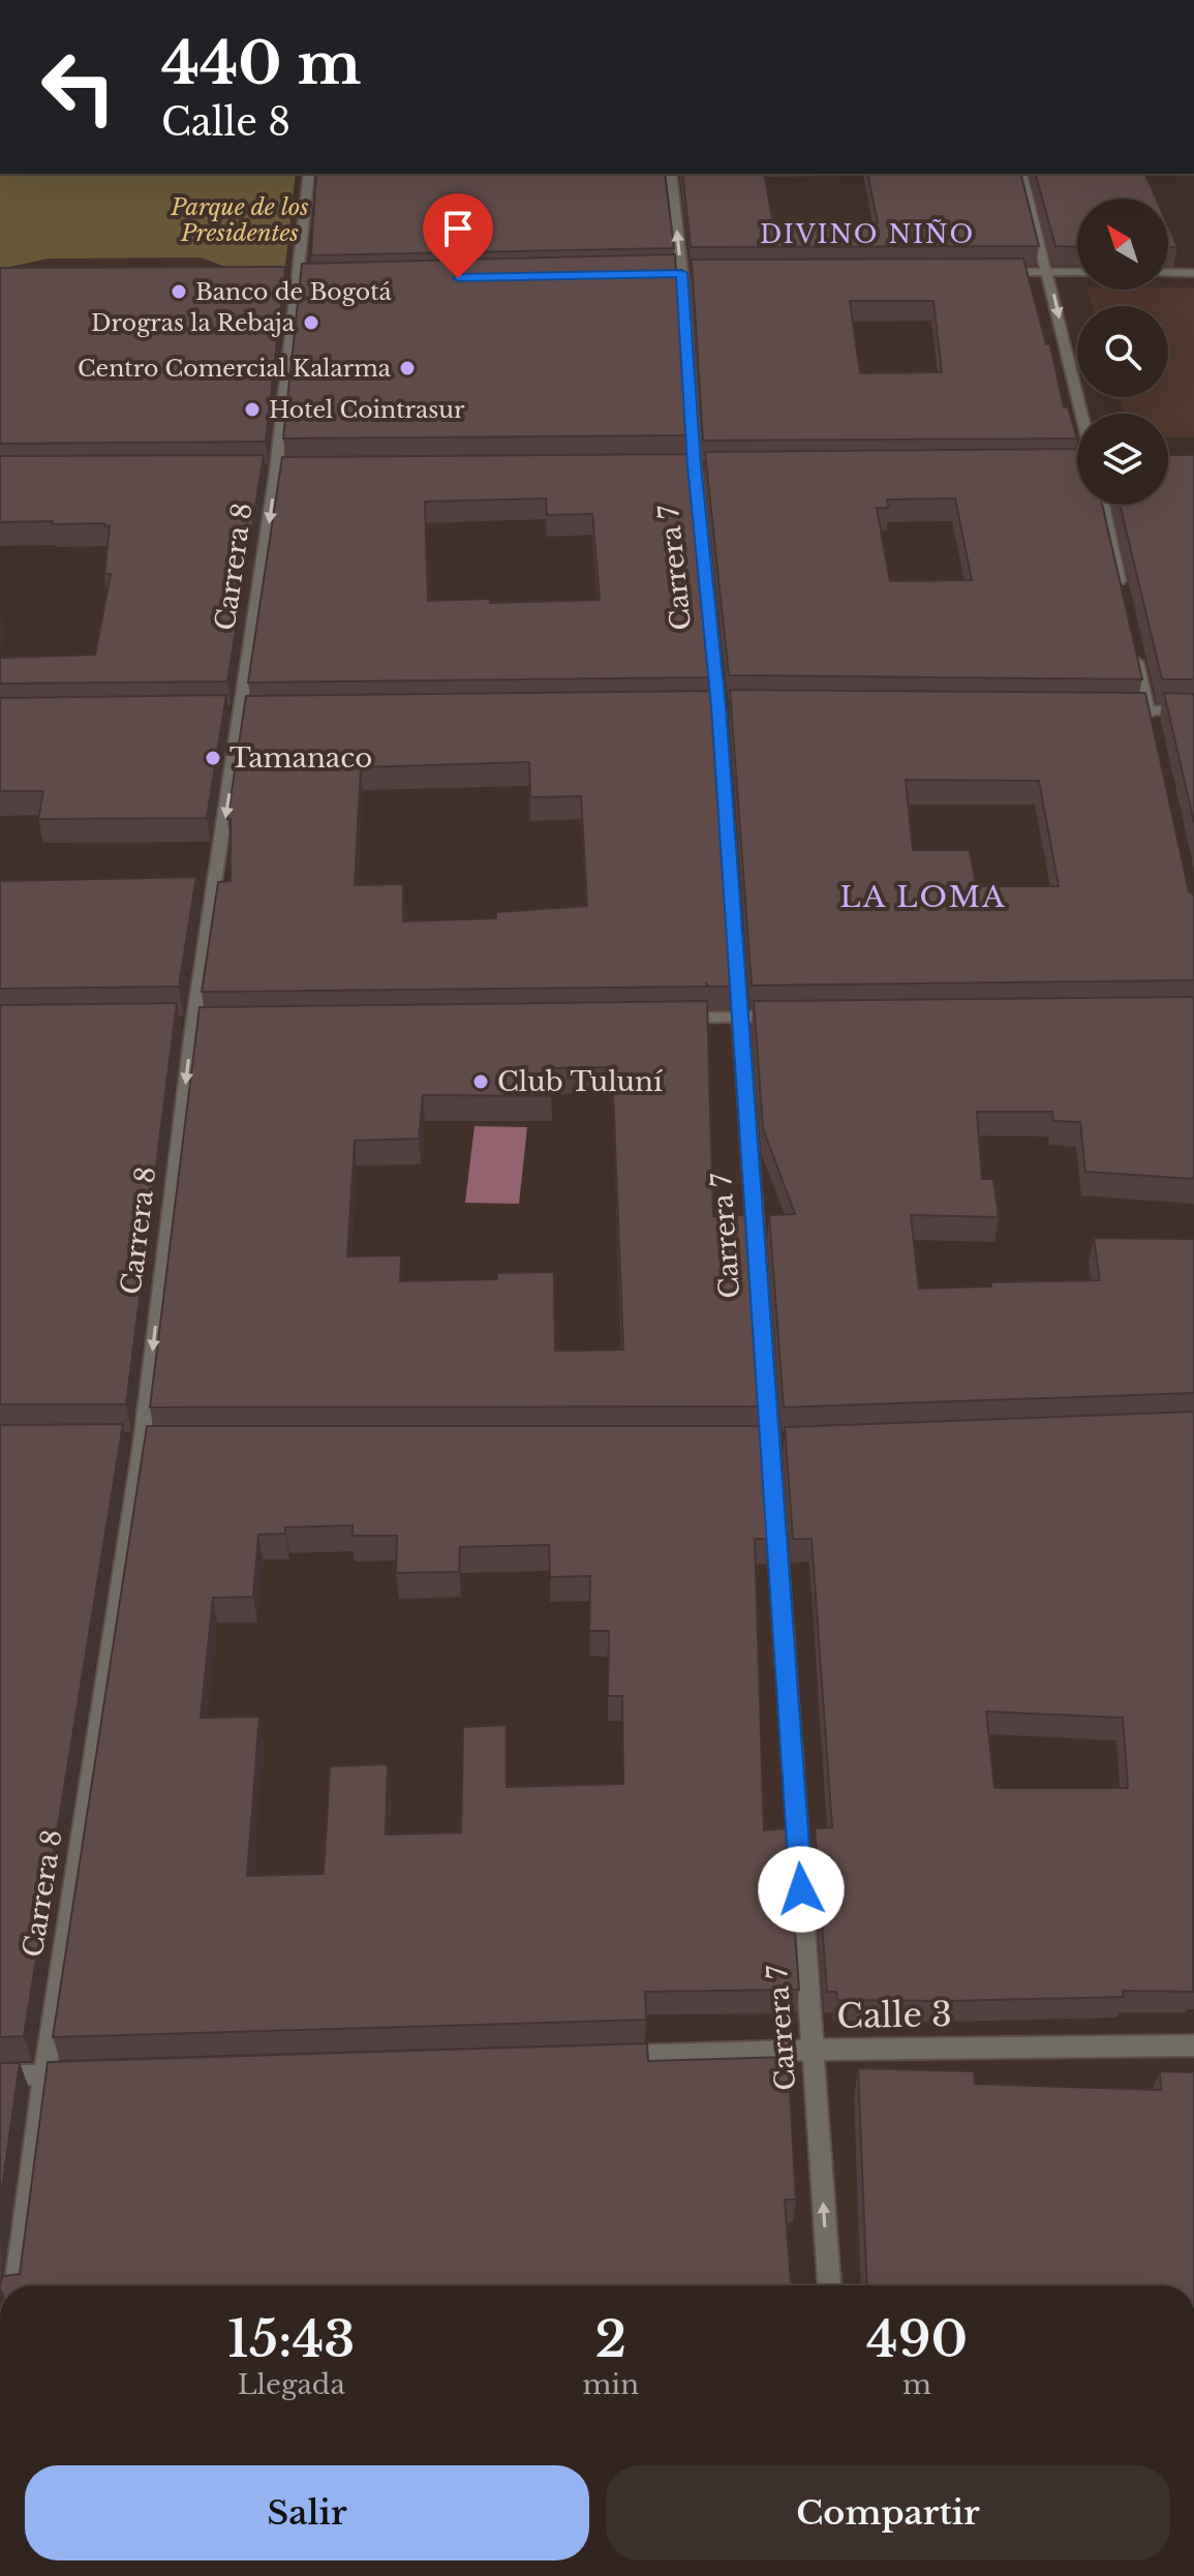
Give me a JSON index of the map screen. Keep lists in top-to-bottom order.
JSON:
{
  "streets": {
    "street": ["Carrera 8", "Carrera 7", "Calle 3"]
  },
  "crossings": [
    ["Carrera 7", "Calle 3"]
  ],
  "one_way": ["Carrera 8", "Carrera 7"],
  "districts": ["DIVINO NIÑO", "LA LOMA"],
  "parks": ["Parque de los Presidentes"],
  "places": [
    "Banco de Bogotá",
    "Drogras la Rebaja",
    "Centro Comercial Kalarma",
    "Hotel Cointrasur",
    "Tamanaco",
    "Club Tuluní"
  ],
  "north": "top left",
  "page": {
    "turn": ["440 m", "Calle 8"],
    "eta": [
      "15:43",
      "Llegada",
      "2",
      "min",
      "490",
      "m"
    ],
    "buttons": ["Salir", "Compartir"]
  }
}
